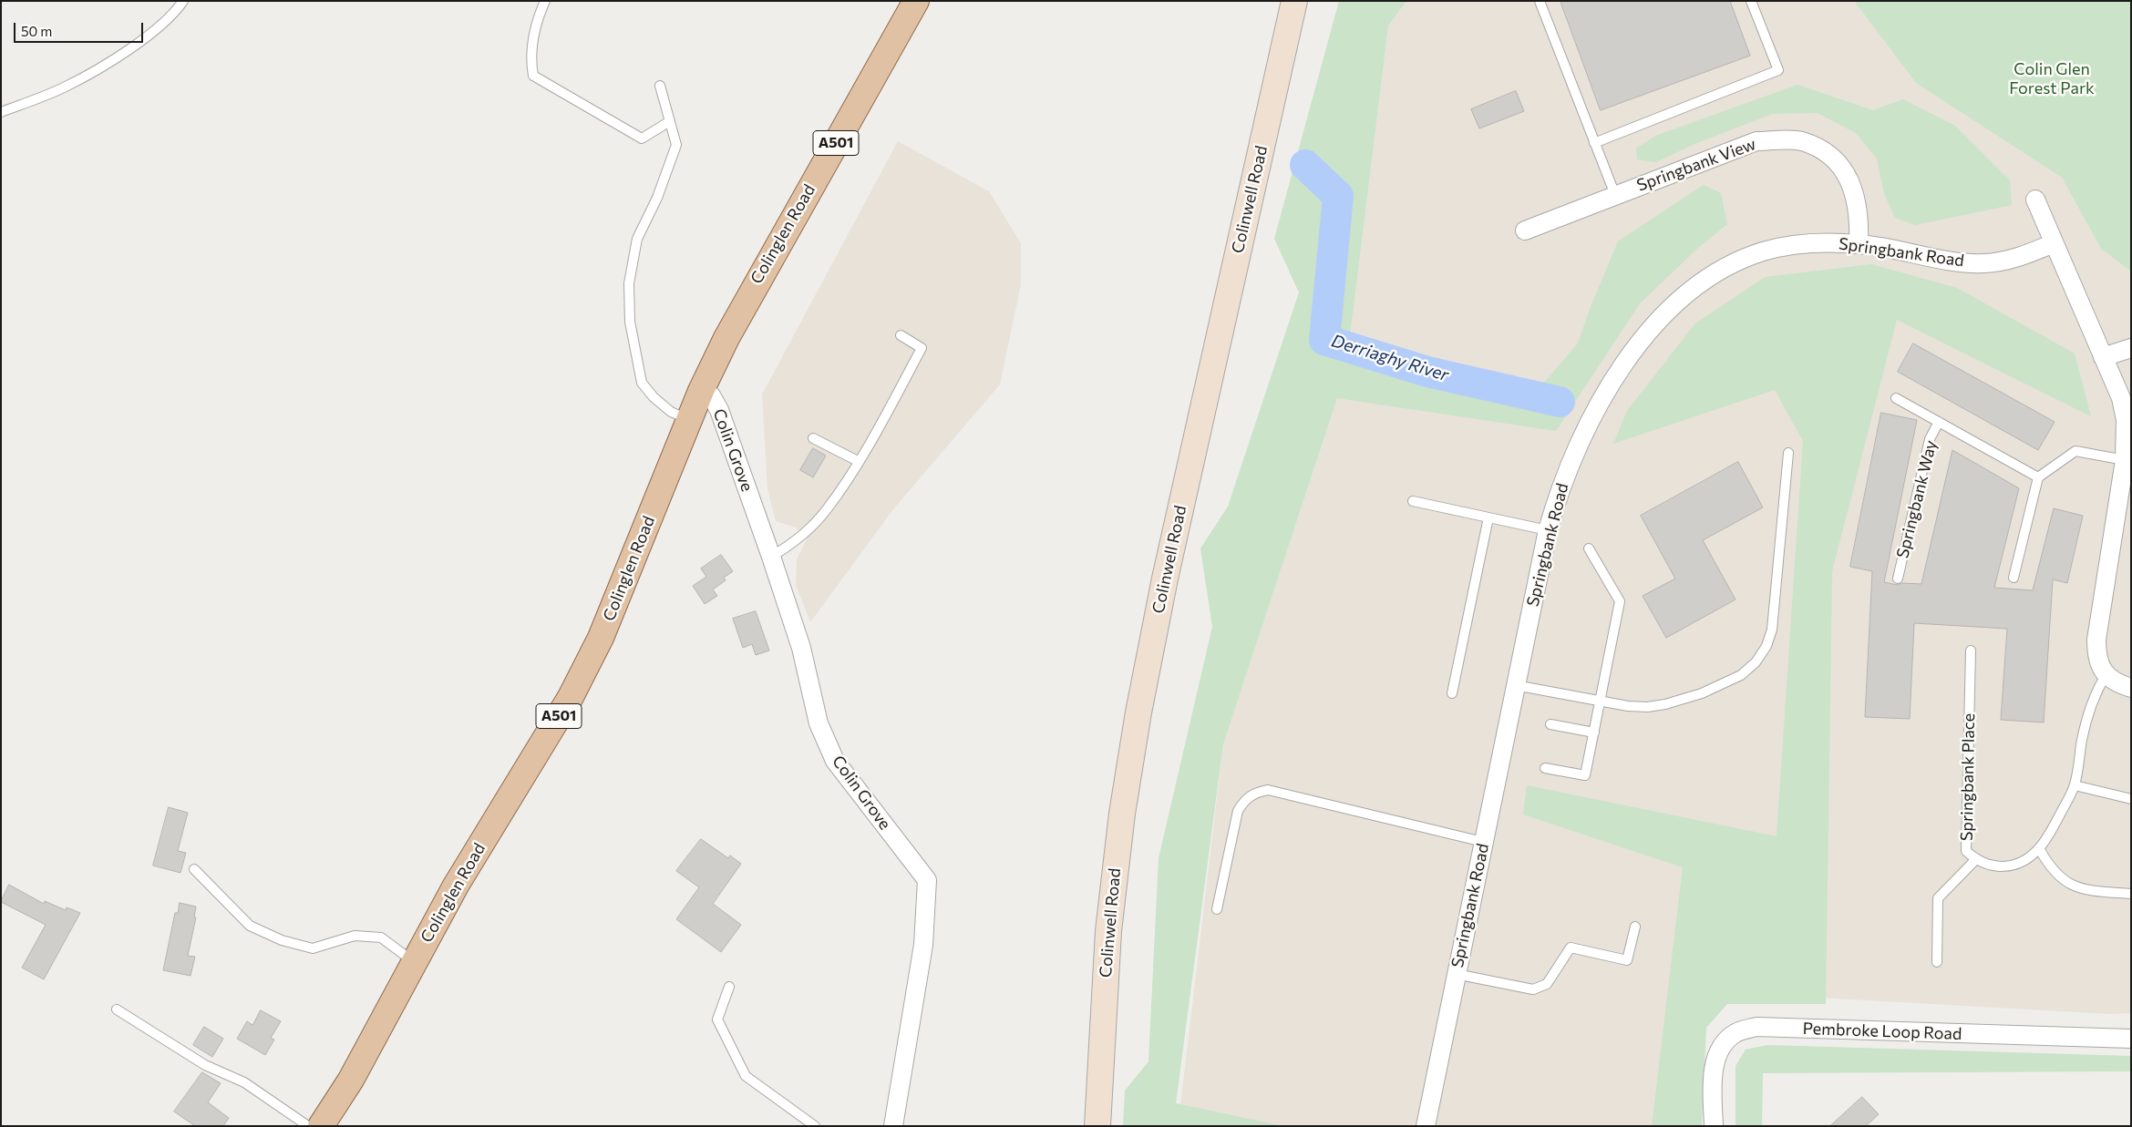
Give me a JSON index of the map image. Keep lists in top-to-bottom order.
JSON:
{
  "streets": {
    "main road": ["A501", "Colinglen Road"],
    "street": [
      "Springbank View",
      "Colinwell Road",
      "Springbank Road",
      "Colin Grove",
      "Pembroke Loop Road"
    ],
    "lane": ["Springbank Way", "Springbank Place"]
  },
  "crossings": [
    ["Springbank View", "Springbank Road"],
    ["Colinglen Road", "Colin Grove"]
  ],
  "water": ["Derriaghy River"],
  "parks": ["Colin Glen Forest Park"],
  "scale_bar": "50 m"
}
